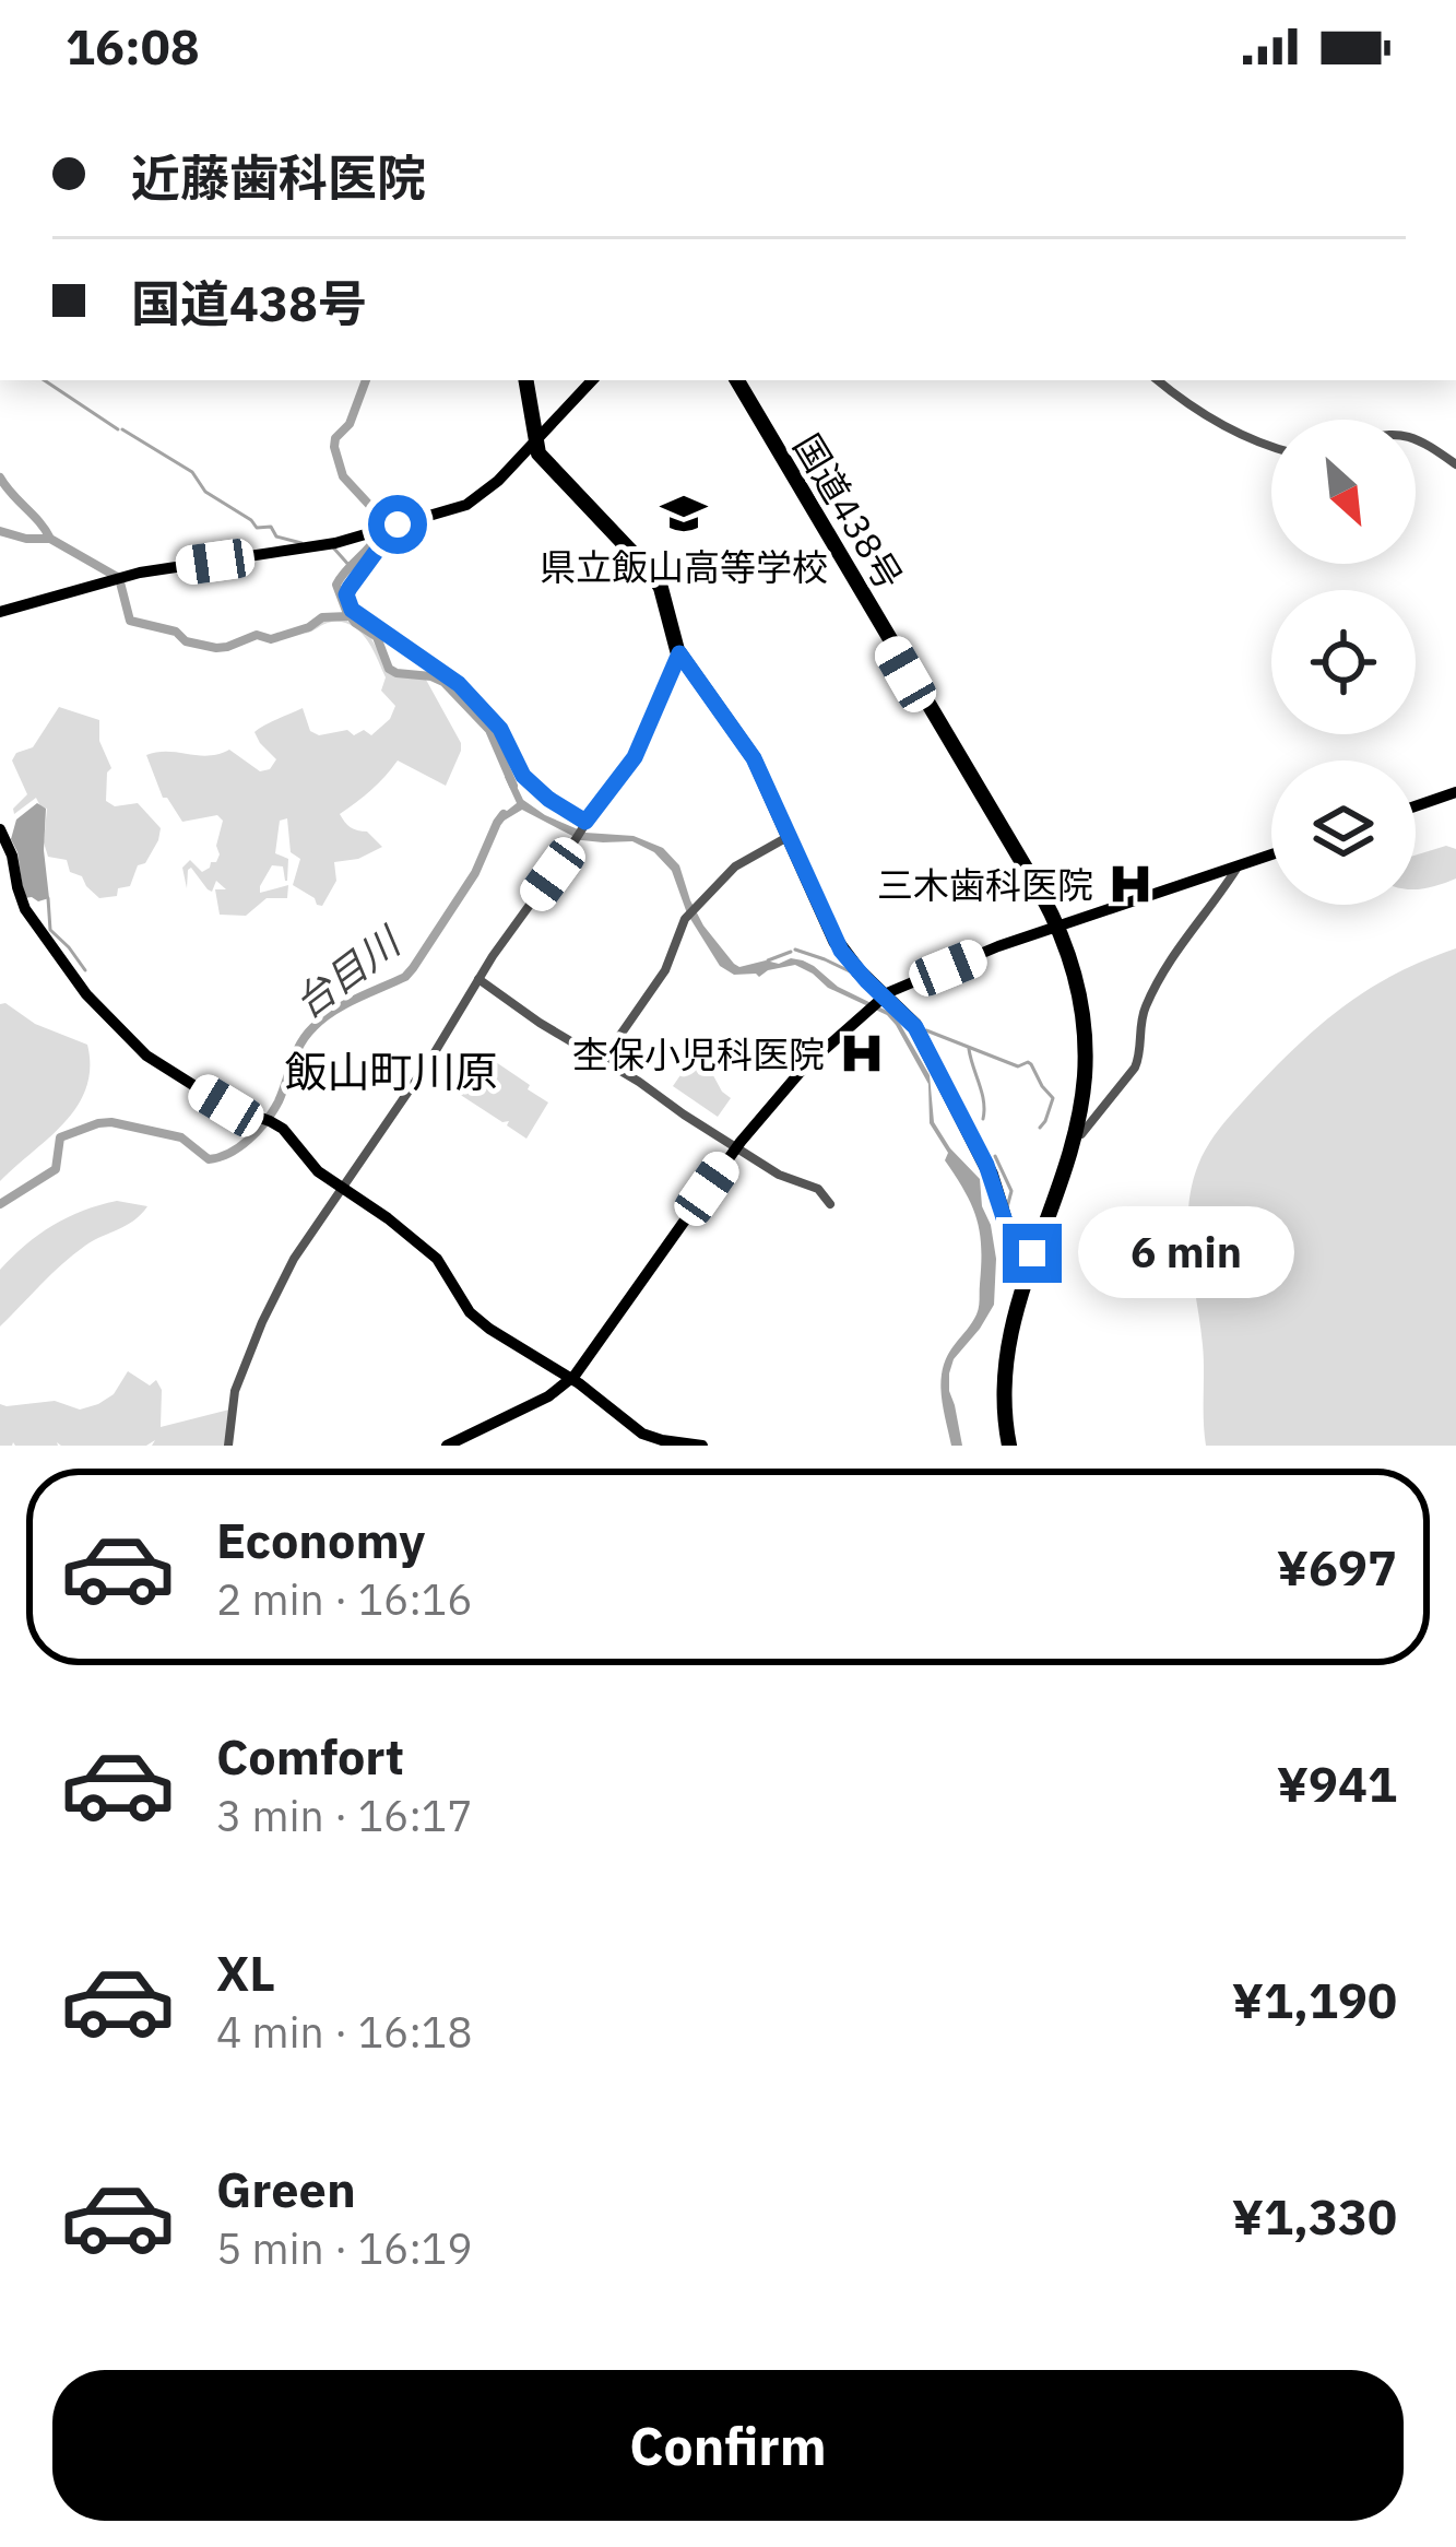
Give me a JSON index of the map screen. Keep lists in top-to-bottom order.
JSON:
{
  "streets": {
    "highway": ["国道438号"]
  },
  "districts": ["飯山町川原"],
  "water": ["台目川"],
  "places": {
    "school or university": ["県立飯山高等学校"],
    "hospital": ["三木歯科医院", "杢保小児科医院"]
  },
  "north": "bottom right",
  "page": {
    "status": "16:08",
    "banner": ["近藤歯科医院", "国道438号"],
    "bubble": "6 min",
    "list": [
      {
        "name": "Economy",
        "note": "2 min · 16:16",
        "value": "¥697"
      },
      {
        "name": "Comfort",
        "note": "3 min · 16:17",
        "value": "¥941"
      },
      {
        "name": "XL",
        "note": "4 min · 16:18",
        "value": "¥1,190"
      },
      {
        "name": "Green",
        "note": "5 min · 16:19",
        "value": "¥1,330"
      }
    ],
    "buttons": "Confirm"
  }
}
